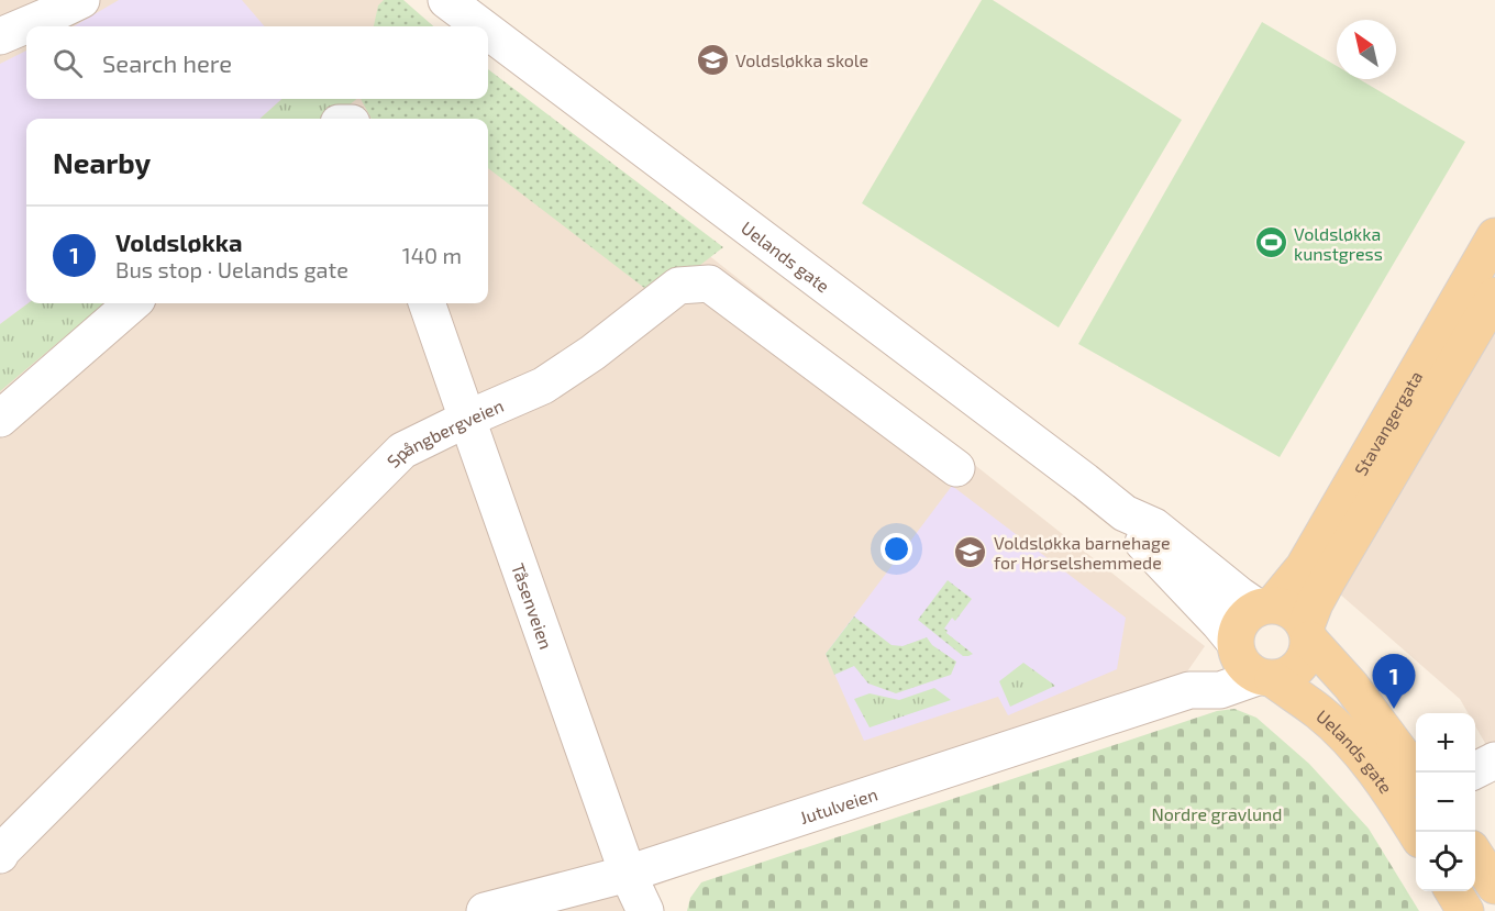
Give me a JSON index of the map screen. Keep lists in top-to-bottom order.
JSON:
{
  "streets": {
    "main road": ["Uelands gate", "Stavangergata"],
    "street": ["Spångbergveien", "Tåsenveien", "Jutulveien"]
  },
  "crossings": [
    ["Uelands gate", "Stavangergata"],
    ["Uelands gate", "Jutulveien"],
    ["Stavangergata", "Jutulveien"],
    ["Spångbergveien", "Tåsenveien"],
    ["Tåsenveien", "Jutulveien"]
  ],
  "parks": ["Nordre gravlund"],
  "places": {
    "school or university": ["Voldsløkka skole", "Voldsløkka barnehage for Hørselshemmede"],
    "sports": ["Voldsløkka kunstgress"]
  },
  "north": "top left",
  "page": {
    "search": "Search here",
    "heading": "Nearby",
    "list": [
      {
        "mark": "1",
        "name": "Voldsløkka",
        "note": "Bus stop · Uelands gate",
        "value": "140 m"
      }
    ],
    "pins": "1",
    "map_buttons": ["+", "−"]
  }
}
